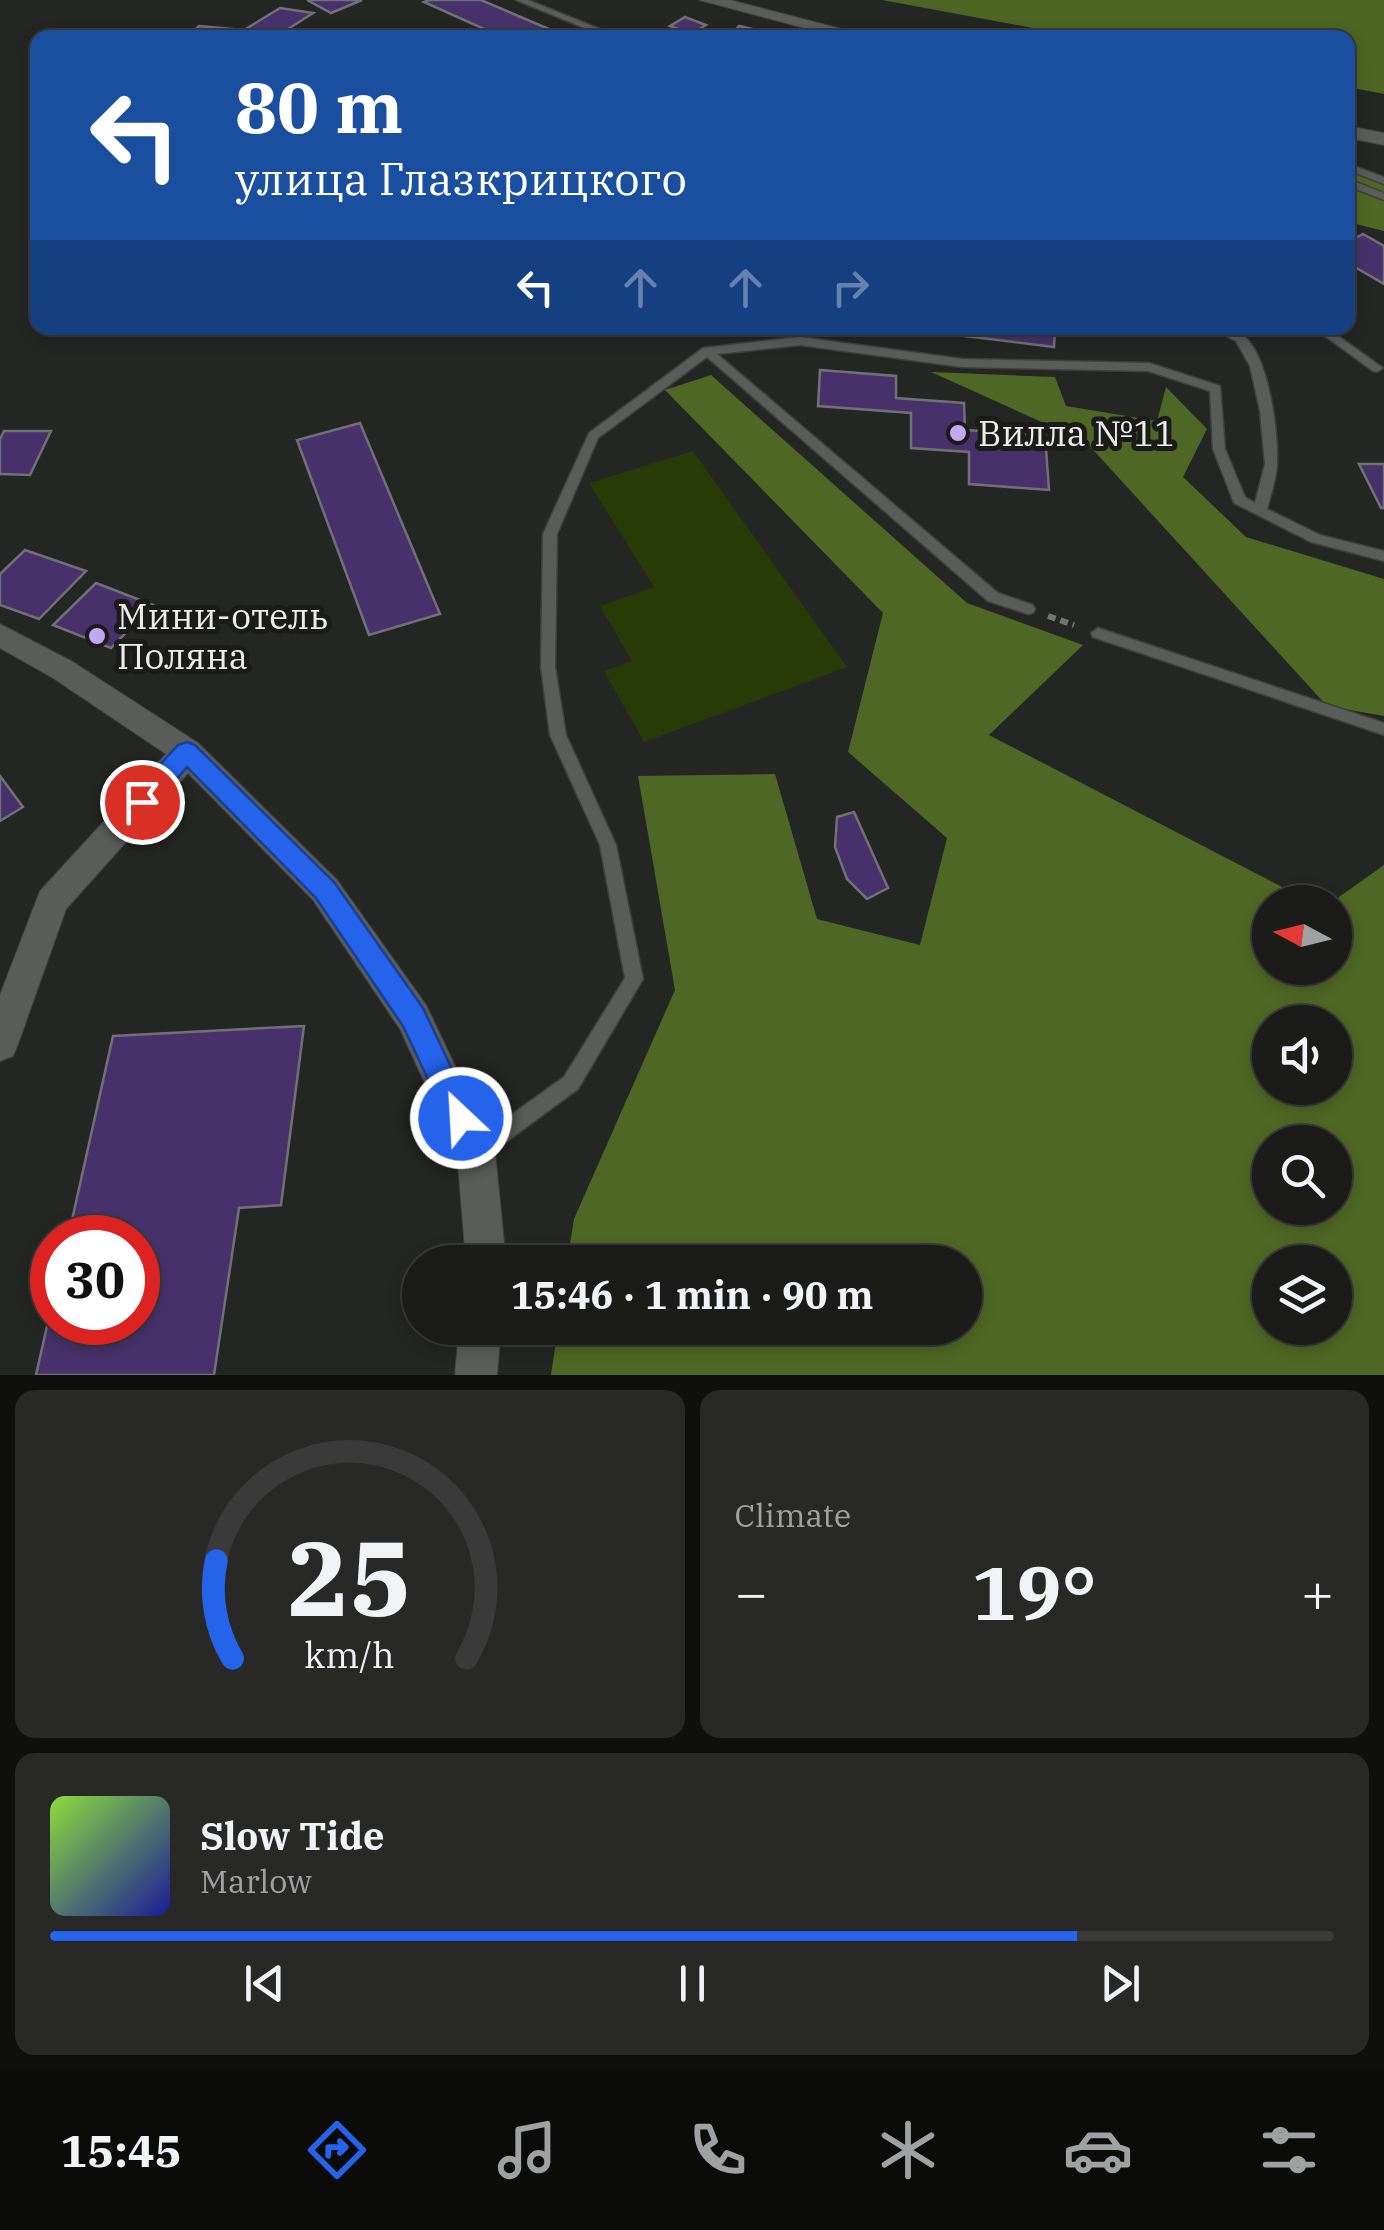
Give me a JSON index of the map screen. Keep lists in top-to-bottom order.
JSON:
{
  "places": ["Вилла №11", "Мини-отель Поляна"],
  "north": "left",
  "page": {
    "turn": ["80 m", "улица Глазкрицкого"],
    "limit": "30",
    "trip": "15:46 · 1 min · 90 m",
    "tile": "Climate",
    "heat": ["−", "19°", "+"],
    "song": ["Slow Tide", "Marlow"],
    "tabs": "15:45",
    "gauge": ["25", "km/h"]
  }
}
